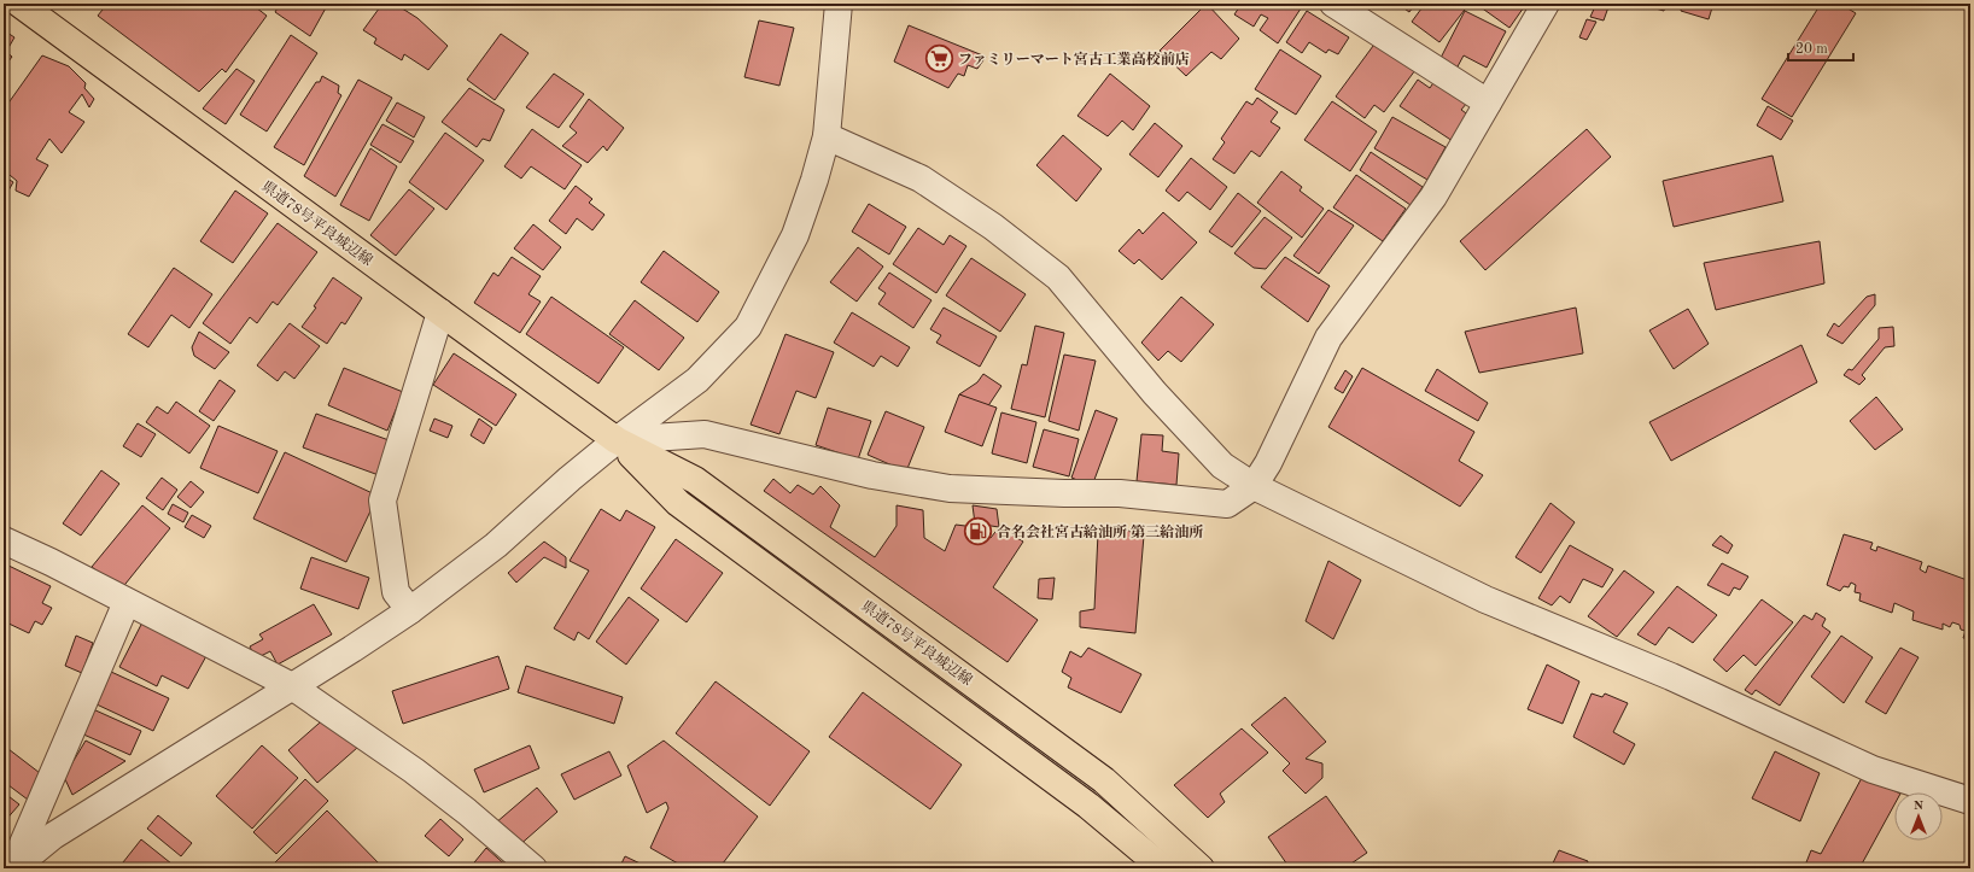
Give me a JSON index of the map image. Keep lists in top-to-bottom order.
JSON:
{
  "streets": {
    "main road": ["県道78号平良城辺線"]
  },
  "places": {
    "supermarket": ["ファミリーマート宮古工業高校前店"],
    "fuel station": ["合名会社宮古給油所 第三給油所"]
  },
  "scale_bar": "20 m",
  "north": "top"
}
